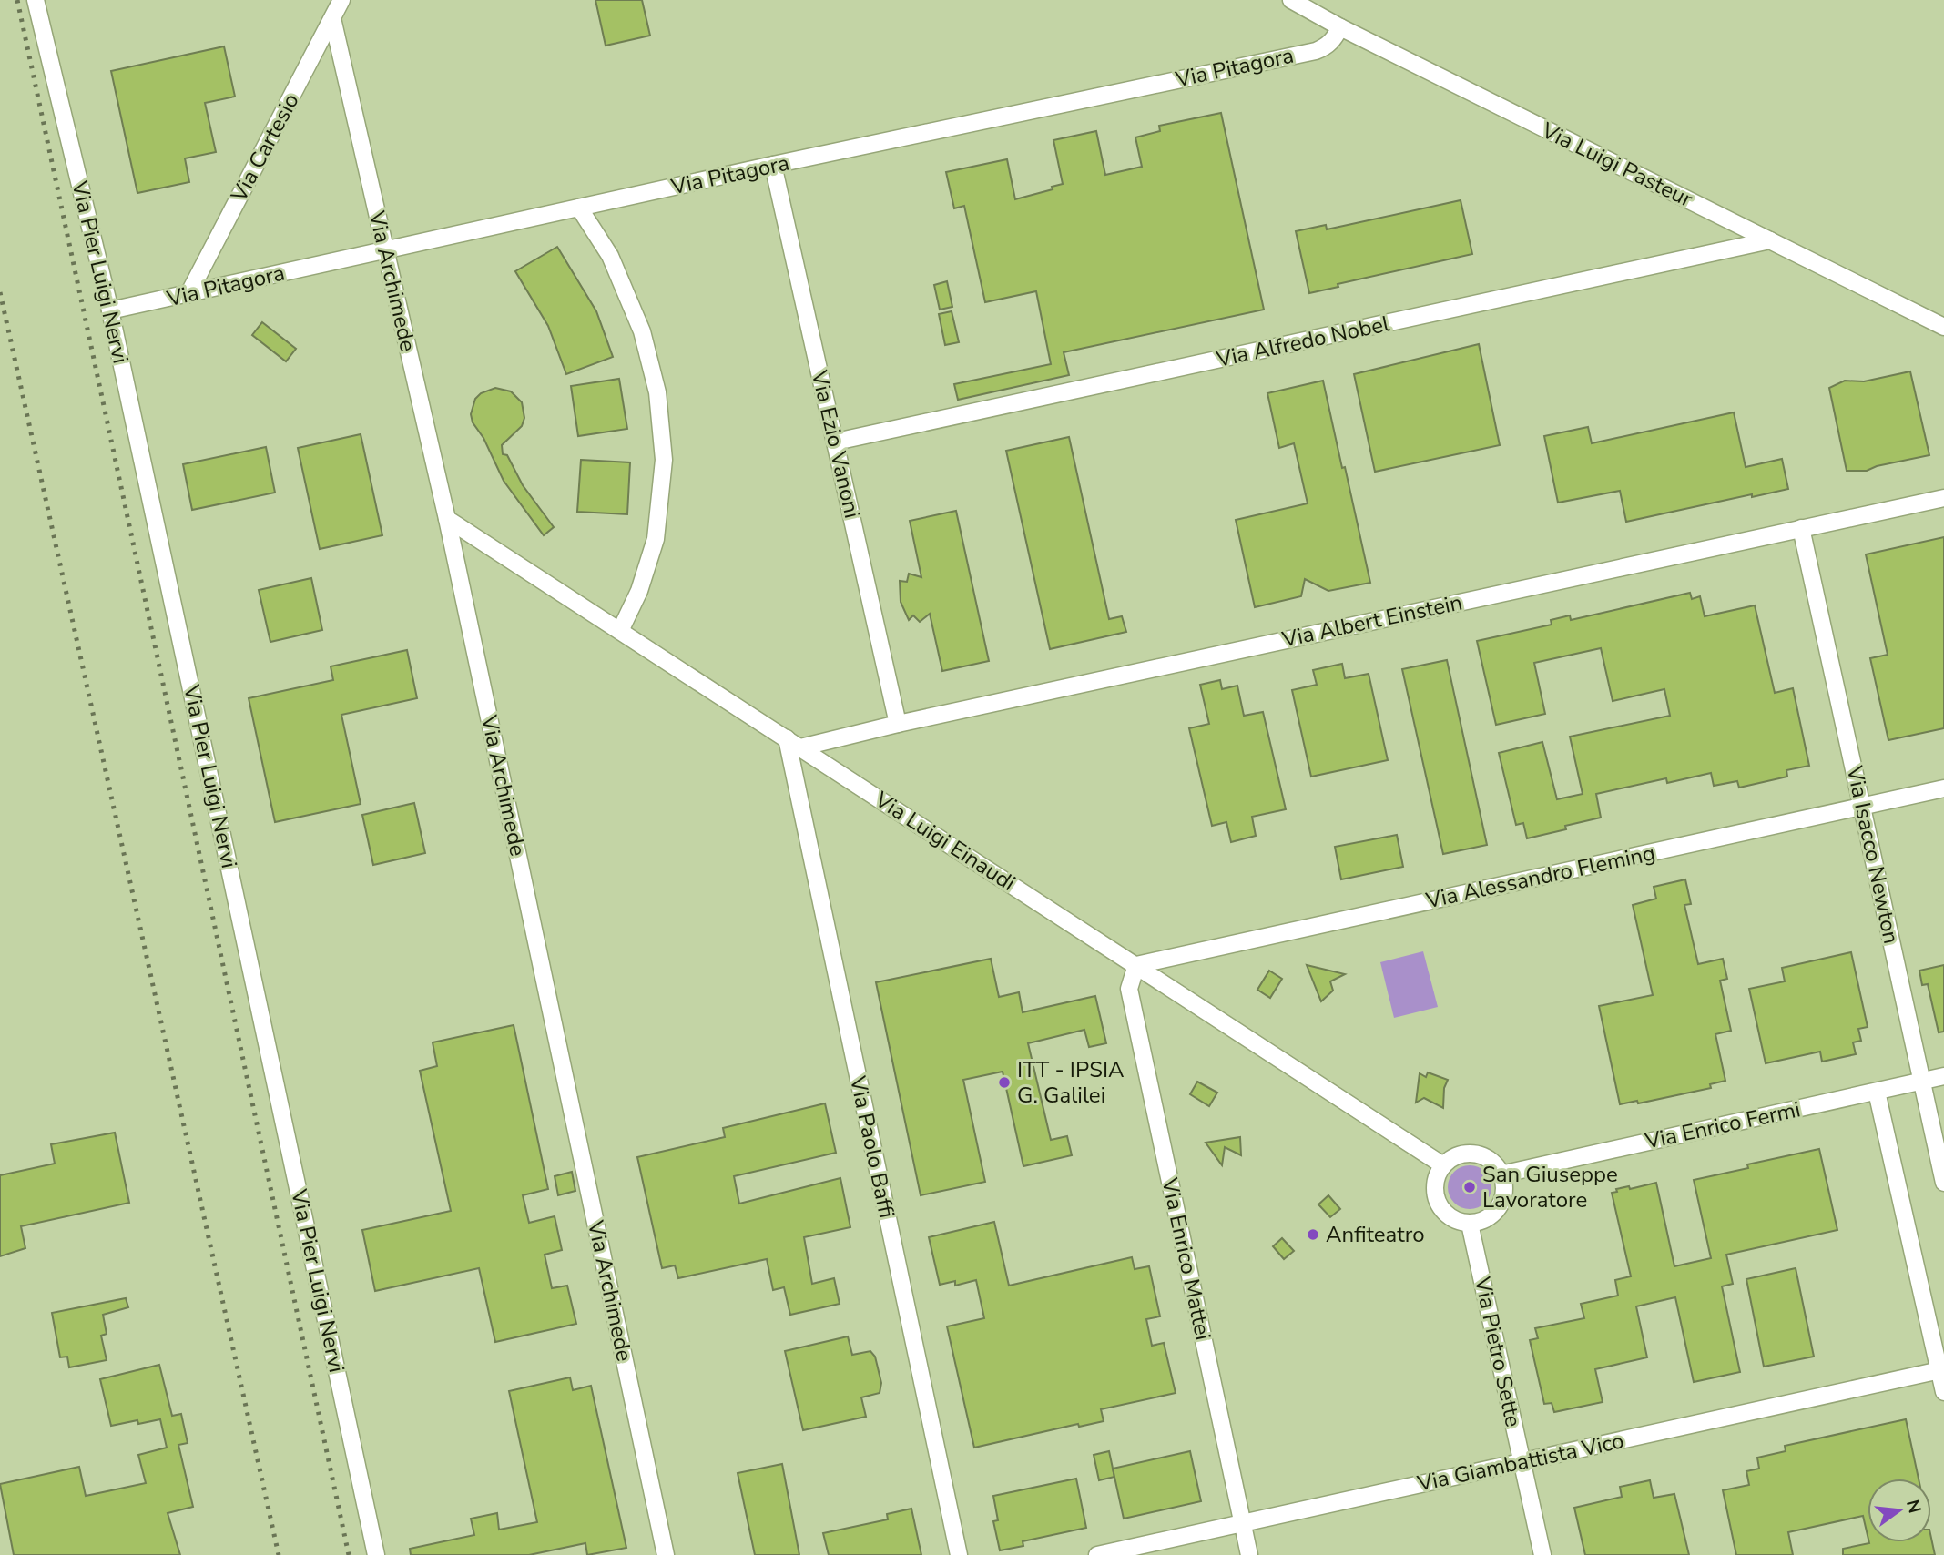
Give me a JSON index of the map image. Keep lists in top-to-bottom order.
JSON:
{
  "streets": {
    "street": [
      "Via Pitagora",
      "Via Cartesio",
      "Via Luigi Pasteur",
      "Via Pier Luigi Nervi",
      "Via Archimede",
      "Via Alfredo Nobel",
      "Via Ezio Vanoni",
      "Via Albert Einstein",
      "Via Luigi Einaudi",
      "Via Isacco Newton",
      "Via Alessandro Fleming",
      "Via Enrico Fermi",
      "Via Paolo Baffi",
      "Via Enrico Mattei",
      "Via Pietro Sette",
      "Via Giambattista Vico"
    ]
  },
  "crossings": [
    ["Via Pitagora", "Via Cartesio"],
    ["Via Pitagora", "Via Luigi Pasteur"],
    ["Via Pitagora", "Via Pier Luigi Nervi"],
    ["Via Pitagora", "Via Archimede"],
    ["Via Pitagora", "Via Ezio Vanoni"],
    ["Via Cartesio", "Via Archimede"],
    ["Via Luigi Pasteur", "Via Alfredo Nobel"],
    ["Via Archimede", "Via Luigi Einaudi"],
    ["Via Alfredo Nobel", "Via Ezio Vanoni"],
    ["Via Ezio Vanoni", "Via Albert Einstein"],
    ["Via Albert Einstein", "Via Luigi Einaudi"],
    ["Via Albert Einstein", "Via Isacco Newton"],
    ["Via Luigi Einaudi", "Via Alessandro Fleming"],
    ["Via Luigi Einaudi", "Via Enrico Fermi"],
    ["Via Luigi Einaudi", "Via Paolo Baffi"],
    ["Via Luigi Einaudi", "Via Enrico Mattei"],
    ["Via Luigi Einaudi", "Via Pietro Sette"],
    ["Via Isacco Newton", "Via Alessandro Fleming"],
    ["Via Isacco Newton", "Via Enrico Fermi"],
    ["Via Alessandro Fleming", "Via Enrico Mattei"],
    ["Via Enrico Fermi", "Via Pietro Sette"],
    ["Via Enrico Mattei", "Via Giambattista Vico"],
    ["Via Pietro Sette", "Via Giambattista Vico"]
  ],
  "places": ["ITT - IPSIA G. Galilei", "San Giuseppe Lavoratore", "Anfiteatro"],
  "north": "right"
}
